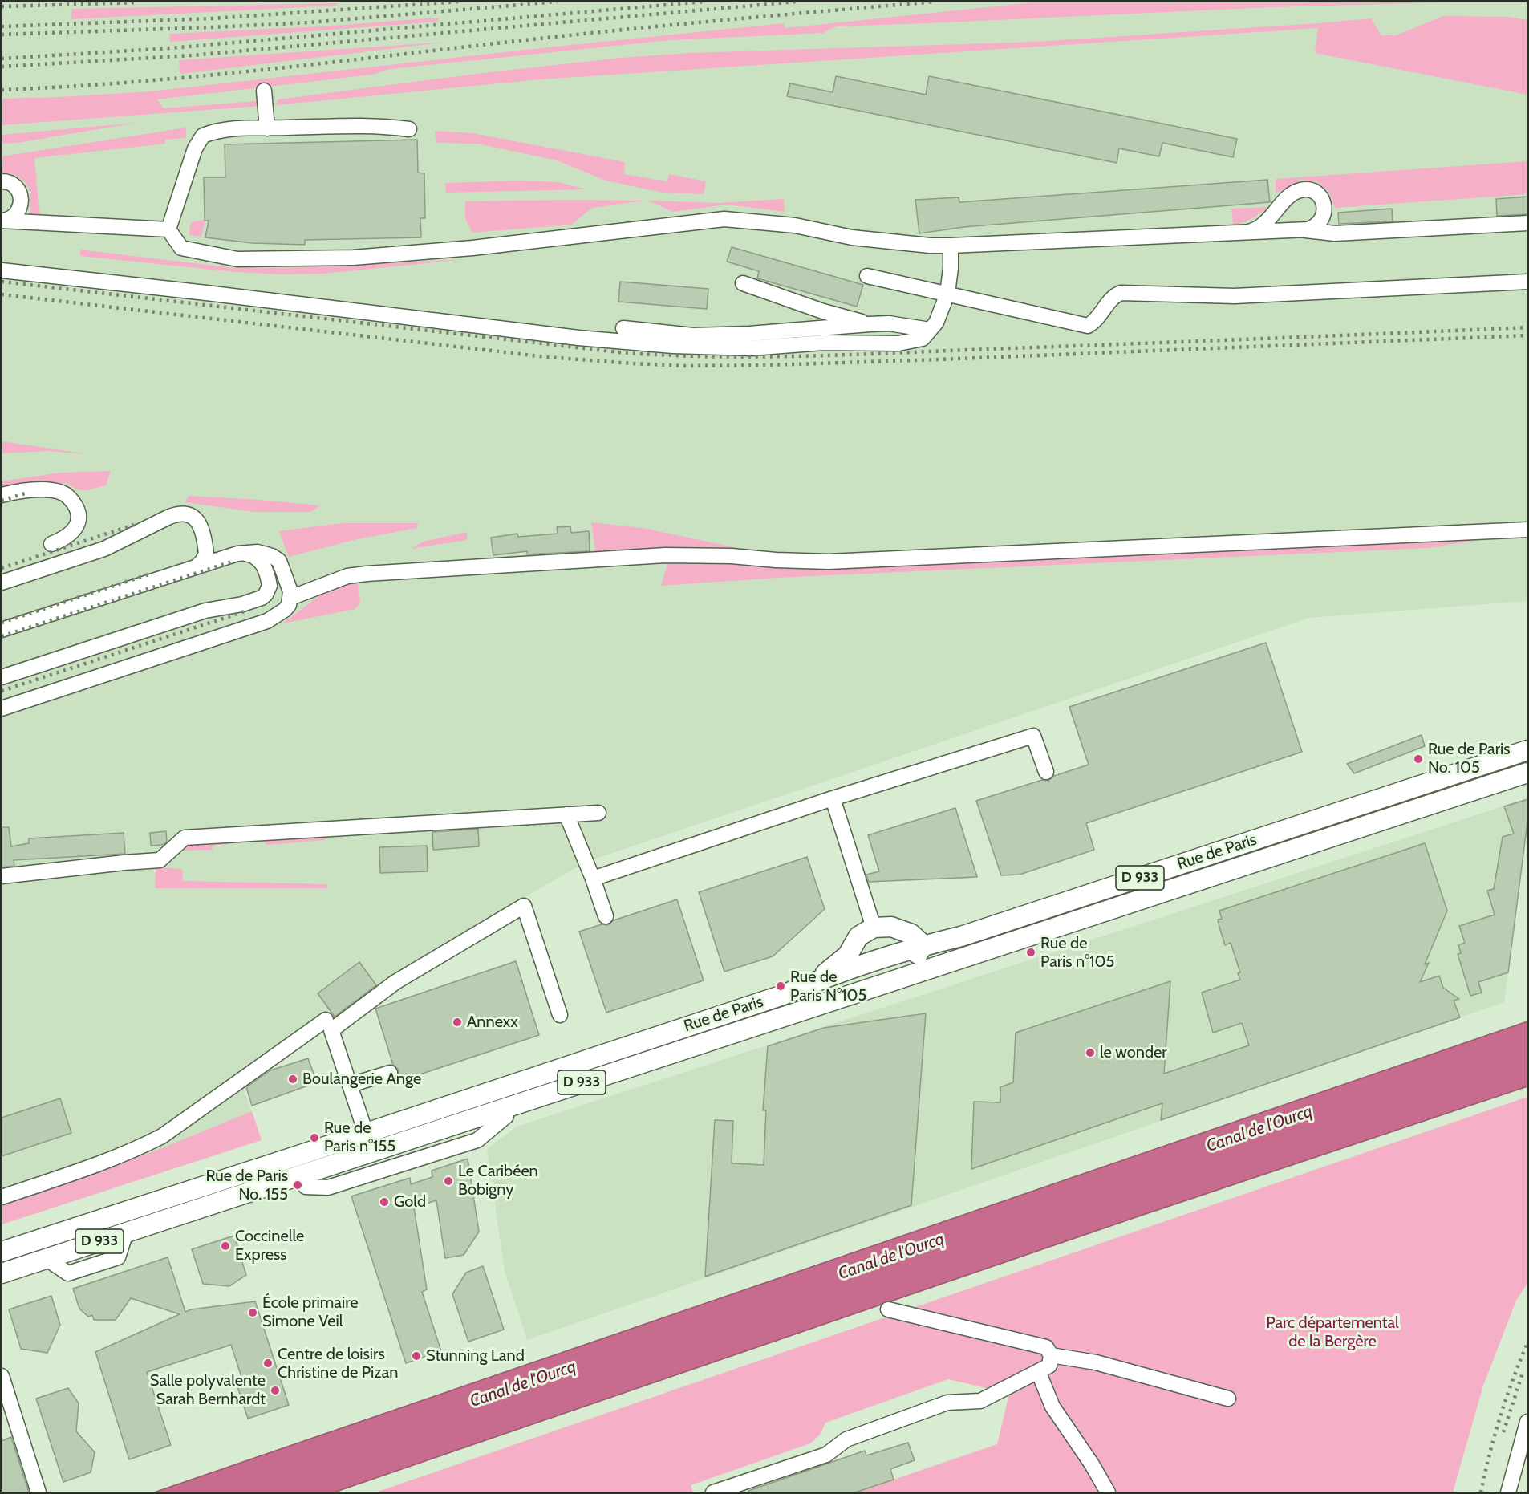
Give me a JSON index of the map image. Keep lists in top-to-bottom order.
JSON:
{
  "streets": {
    "main road": ["Rue de Paris", "D 933"]
  },
  "water": ["Canal de l'Ourcq"],
  "parks": ["Parc départemental de la Bergère"],
  "places": [
    "Rue de Paris No. 105",
    "Rue de Paris n°105",
    "Rue de Paris N°105",
    "Annexx",
    "le wonder",
    "Boulangerie Ange",
    "Rue de Paris n°155",
    "Le Caribéen Bobigny",
    "Rue de Paris No. 155",
    "Gold",
    "Coccinelle Express",
    "École primaire Simone Veil",
    "Stunning Land",
    "Centre de loisirs Christine de Pizan",
    "Salle polyvalente Sarah Bernhardt"
  ]
}
